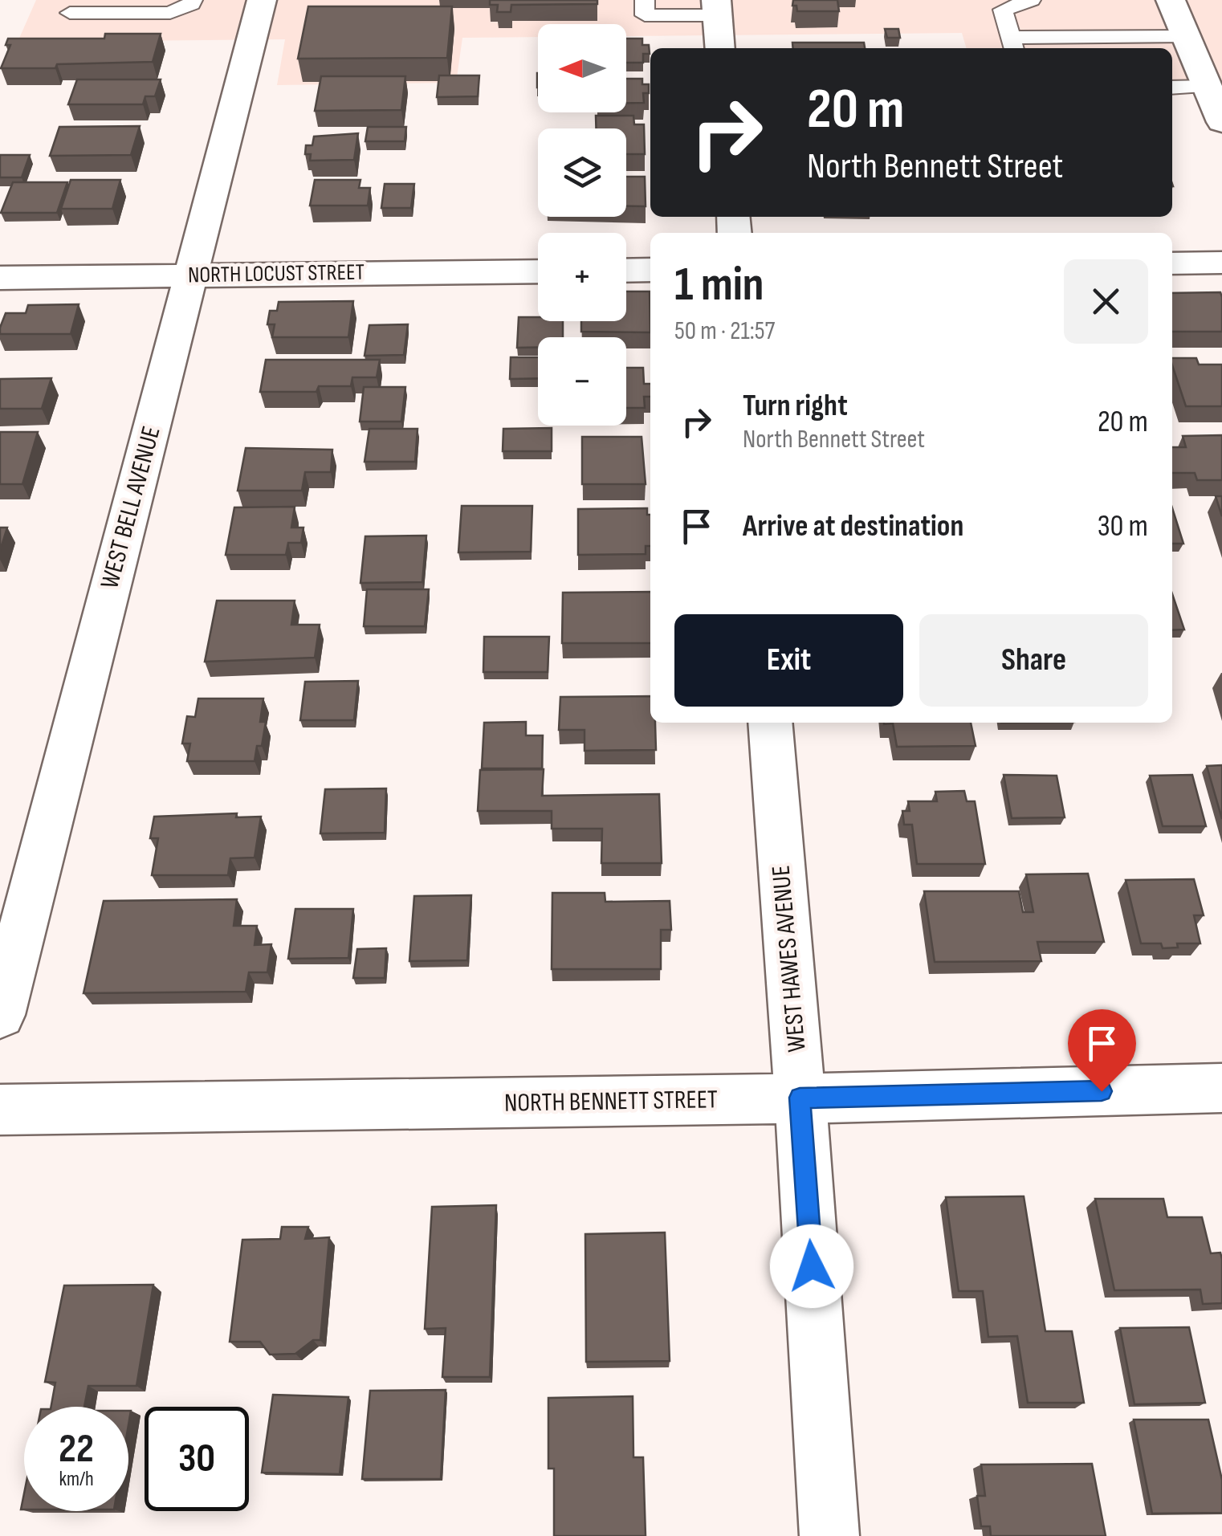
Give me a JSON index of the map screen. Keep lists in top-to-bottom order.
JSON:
{
  "streets": {
    "street": [
      "NORTH LOCUST STREET",
      "WEST BELL AVENUE",
      "WEST HAWES AVENUE",
      "NORTH BENNETT STREET"
    ]
  },
  "crossings": [
    ["NORTH LOCUST STREET", "WEST BELL AVENUE"],
    ["WEST HAWES AVENUE", "NORTH BENNETT STREET"]
  ],
  "north": "left",
  "page": {
    "map_buttons": ["+", "−"],
    "turn": ["20 m", "North Bennett Street"],
    "heading": ["1 min", "50 m · 21:57"],
    "list": [
      {
        "name": "Turn right",
        "note": "North Bennett Street",
        "value": "20 m"
      },
      {
        "name": "Arrive at destination",
        "value": "30 m"
      }
    ],
    "buttons": ["Exit", "Share"],
    "speed": "22 km/h",
    "limit": "30"
  }
}
